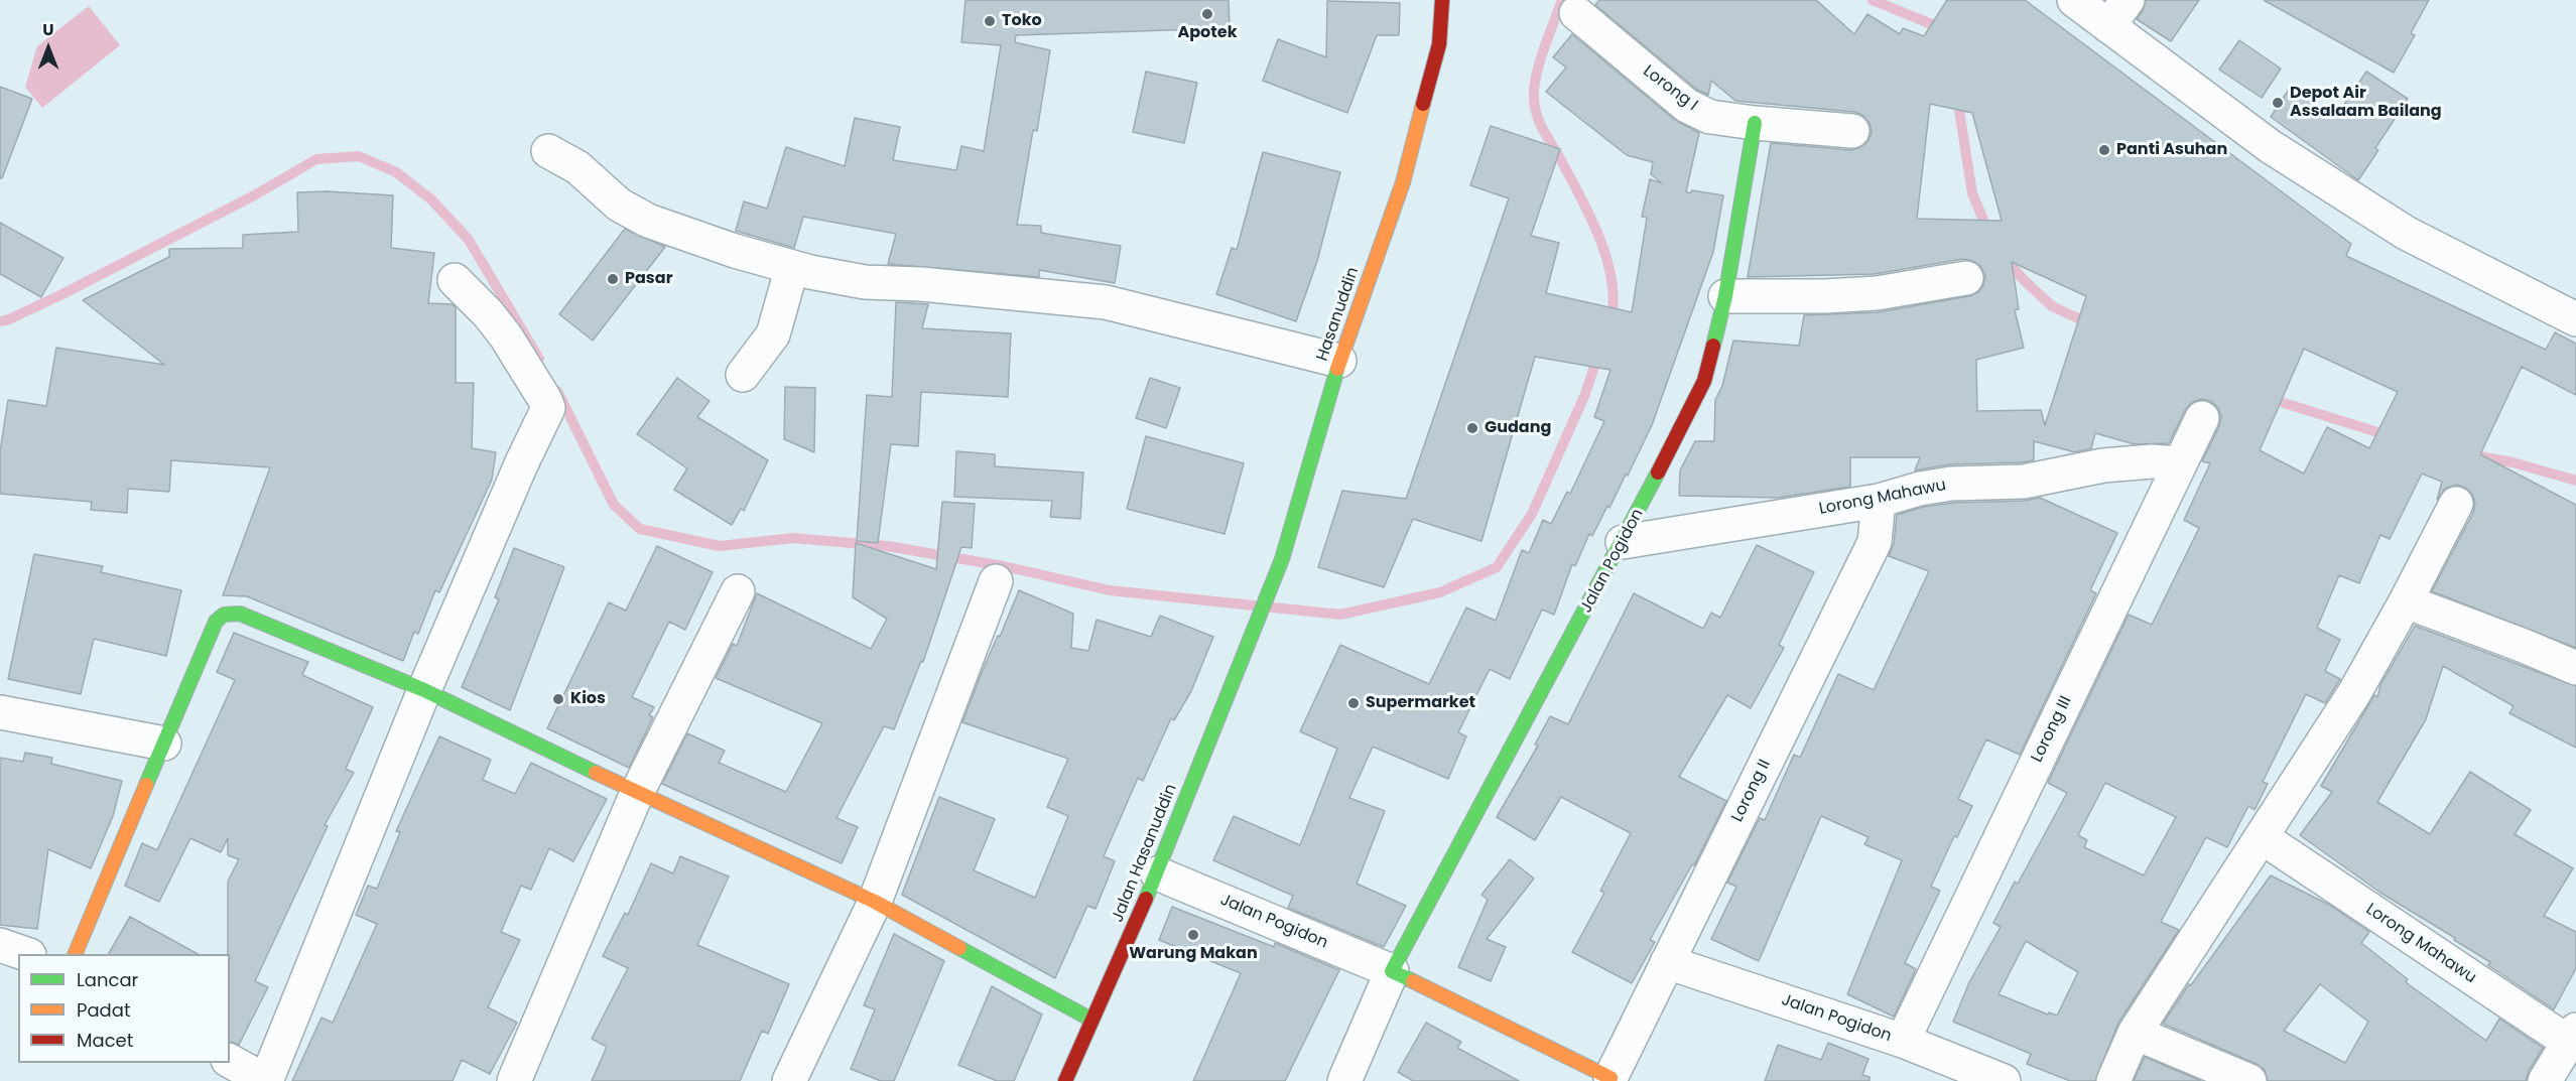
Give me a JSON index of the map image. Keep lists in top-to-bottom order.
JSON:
{
  "streets": {
    "main road": ["Hasanuddin", "Jalan Pogidon", "Jalan Hasanuddin"],
    "street": [
      "Lorong I",
      "Lorong Mahawu",
      "Lorong III",
      "Lorong II"
    ]
  },
  "crossings": [
    ["Lorong I", "Jalan Pogidon"],
    ["Hasanuddin", "Jalan Hasanuddin"],
    ["Lorong Mahawu", "Jalan Pogidon"],
    ["Lorong Mahawu", "Lorong III"],
    ["Lorong Mahawu", "Lorong II"],
    ["Jalan Pogidon", "Lorong III"],
    ["Jalan Pogidon", "Lorong II"],
    ["Jalan Pogidon", "Jalan Hasanuddin"]
  ],
  "places": [
    "Apotek",
    "Toko",
    "Depot Air Assalaam Bailang",
    "Panti Asuhan",
    "Pasar",
    "Gudang",
    "Kios",
    "Supermarket",
    "Warung Makan"
  ],
  "legend": ["Lancar", "Padat", "Macet"],
  "north": "top"
}
